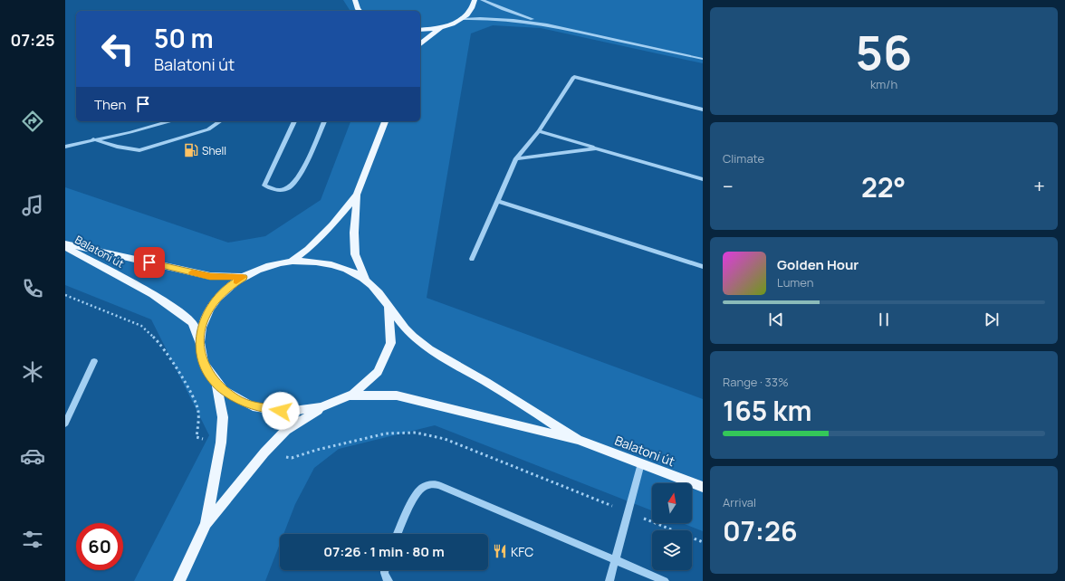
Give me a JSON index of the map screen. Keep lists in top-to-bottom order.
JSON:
{
  "streets": {
    "main road": ["Balatoni út"]
  },
  "places": {
    "fuel station": ["Shell"],
    "restaurant": ["KFC"]
  },
  "north": "top",
  "page": {
    "tabs": "07:25",
    "tile": [
      ["56", "km/h"],
      "Climate",
      ["Range · 33%", "165 km"],
      ["Arrival", "07:26"]
    ],
    "turn": ["50 m", "Balatoni út"],
    "then": "Then",
    "heat": ["−", "22°", "+"],
    "song": ["Golden Hour", "Lumen"],
    "limit": "60",
    "trip": "07:26 · 1 min · 80 m"
  }
}
